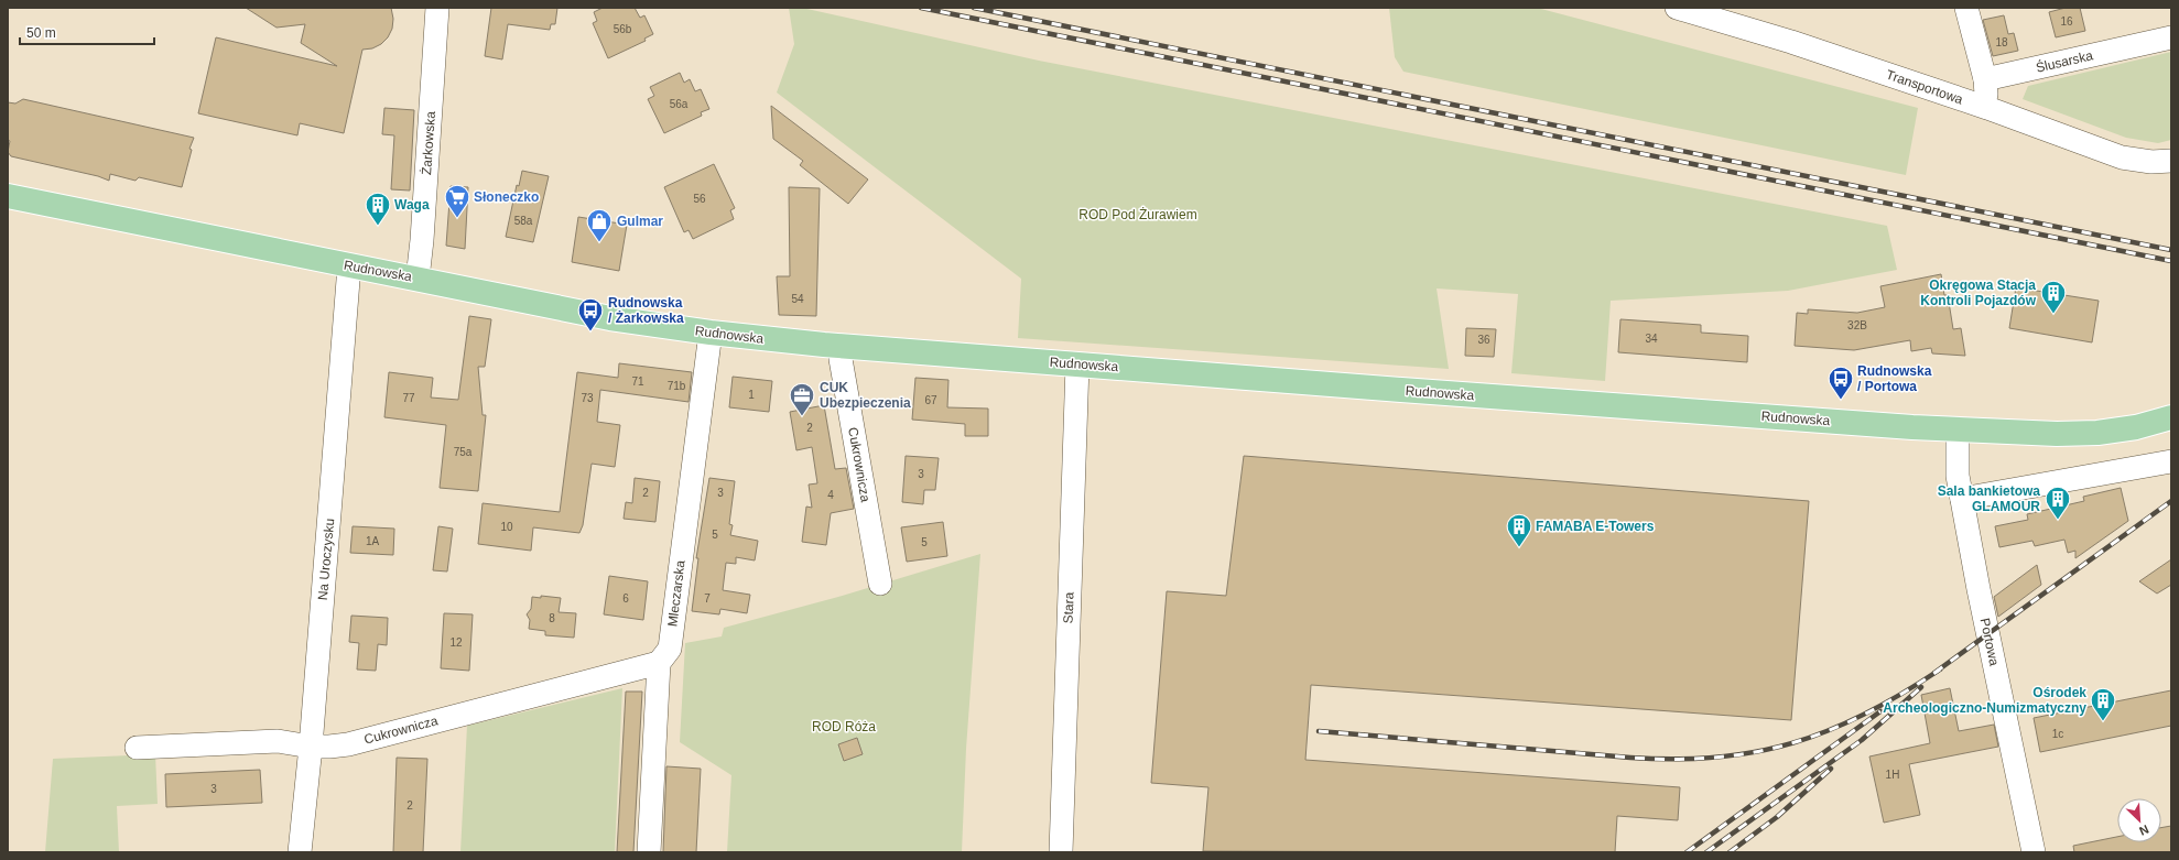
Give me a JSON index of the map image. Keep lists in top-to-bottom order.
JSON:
{
  "streets": {
    "main road": ["Rudnowska"],
    "street": [
      "Ślusarska",
      "Transportowa",
      "Żarkowska",
      "Cukrownicza",
      "Na Uroczysku",
      "Mleczarska",
      "Stara",
      "Portowa"
    ]
  },
  "crossings": [
    ["Żarkowska", "Rudnowska"],
    ["Rudnowska", "Cukrownicza"],
    ["Rudnowska", "Na Uroczysku"],
    ["Rudnowska", "Mleczarska"],
    ["Rudnowska", "Stara"],
    ["Rudnowska", "Portowa"],
    ["Cukrownicza", "Na Uroczysku"],
    ["Cukrownicza", "Mleczarska"]
  ],
  "parks": ["ROD Pod Żurawiem", "ROD Róża"],
  "places": {
    "supermarket": ["Słoneczko"],
    "building": [
      "Waga",
      "Okręgowa Stacja Kontroli Pojazdów",
      "Sala bankietowa GLAMOUR",
      "FAMABA E-Towers",
      "Ośrodek Archeologiczno-Numizmatyczny"
    ],
    "shop": ["Gulmar"],
    "bus stop": ["Rudnowska / Żarkowska", "Rudnowska / Portowa"],
    "office": ["CUK Ubezpieczenia"]
  },
  "house_numbers": [
    "16",
    "56b",
    "18",
    "56a",
    "56",
    "58a",
    "54",
    "32B",
    "34",
    "36",
    "71",
    "71b",
    "1",
    "77",
    "73",
    "67",
    "2",
    "75a",
    "3",
    "2",
    "3",
    "4",
    "10",
    "5",
    "1A",
    "5",
    "6",
    "7",
    "8",
    "12",
    "1c",
    "1H",
    "3",
    "2"
  ],
  "scale_bar": "50 m",
  "north": "bottom right"
}
